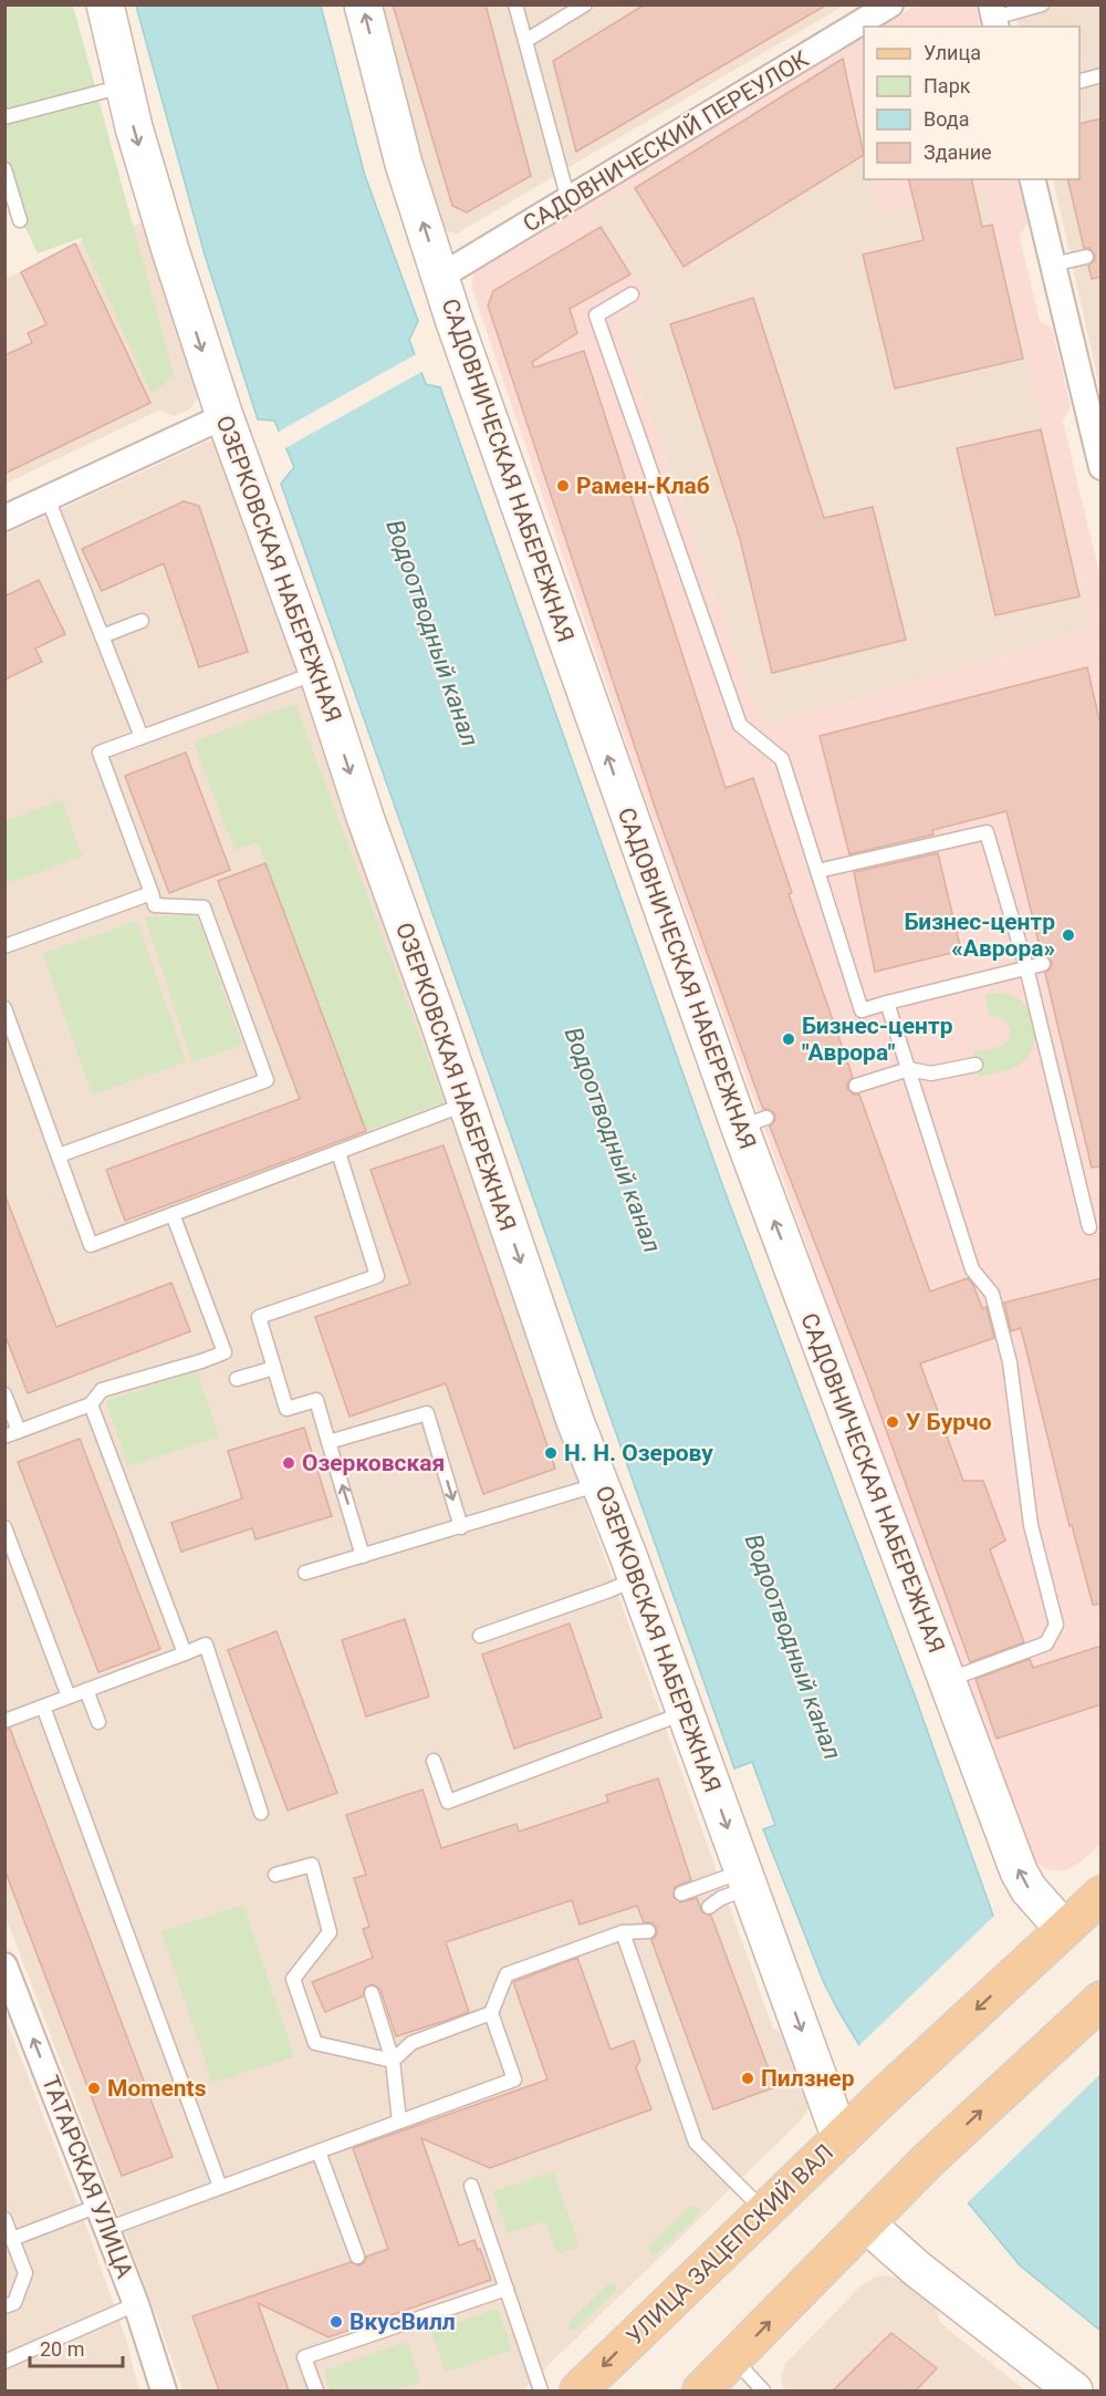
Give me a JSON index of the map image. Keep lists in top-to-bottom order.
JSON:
{
  "streets": {
    "main road": ["УЛИЦА ЗАЦЕПСКИЙ ВАЛ"],
    "street": [
      "САДОВНИЧЕСКИЙ ПЕРЕУЛОК",
      "САДОВНИЧЕСКАЯ НАБЕРЕЖНАЯ",
      "ОЗЕРКОВСКАЯ НАБЕРЕЖНАЯ",
      "ТАТАРСКАЯ УЛИЦА"
    ]
  },
  "crossings": [
    ["САДОВНИЧЕСКИЙ ПЕРЕУЛОК", "САДОВНИЧЕСКАЯ НАБЕРЕЖНАЯ"],
    ["САДОВНИЧЕСКАЯ НАБЕРЕЖНАЯ", "УЛИЦА ЗАЦЕПСКИЙ ВАЛ"],
    ["ОЗЕРКОВСКАЯ НАБЕРЕЖНАЯ", "УЛИЦА ЗАЦЕПСКИЙ ВАЛ"]
  ],
  "one_way": ["САДОВНИЧЕСКАЯ НАБЕРЕЖНАЯ", "ОЗЕРКОВСКАЯ НАБЕРЕЖНАЯ", "ТАТАРСКАЯ УЛИЦА"],
  "water": ["Водоотводный канал"],
  "places": [
    "Рамен-Клаб",
    "Бизнес-центр «Аврора»",
    "Бизнес-центр \"Аврора\"",
    "У Бурчо",
    "Н. Н. Озерову",
    "Озерковская",
    "Пилзнер",
    "Moments",
    "ВкусВилл"
  ],
  "legend": [
    "Улица",
    "Парк",
    "Вода",
    "Здание"
  ],
  "scale_bar": "20 m"
}
